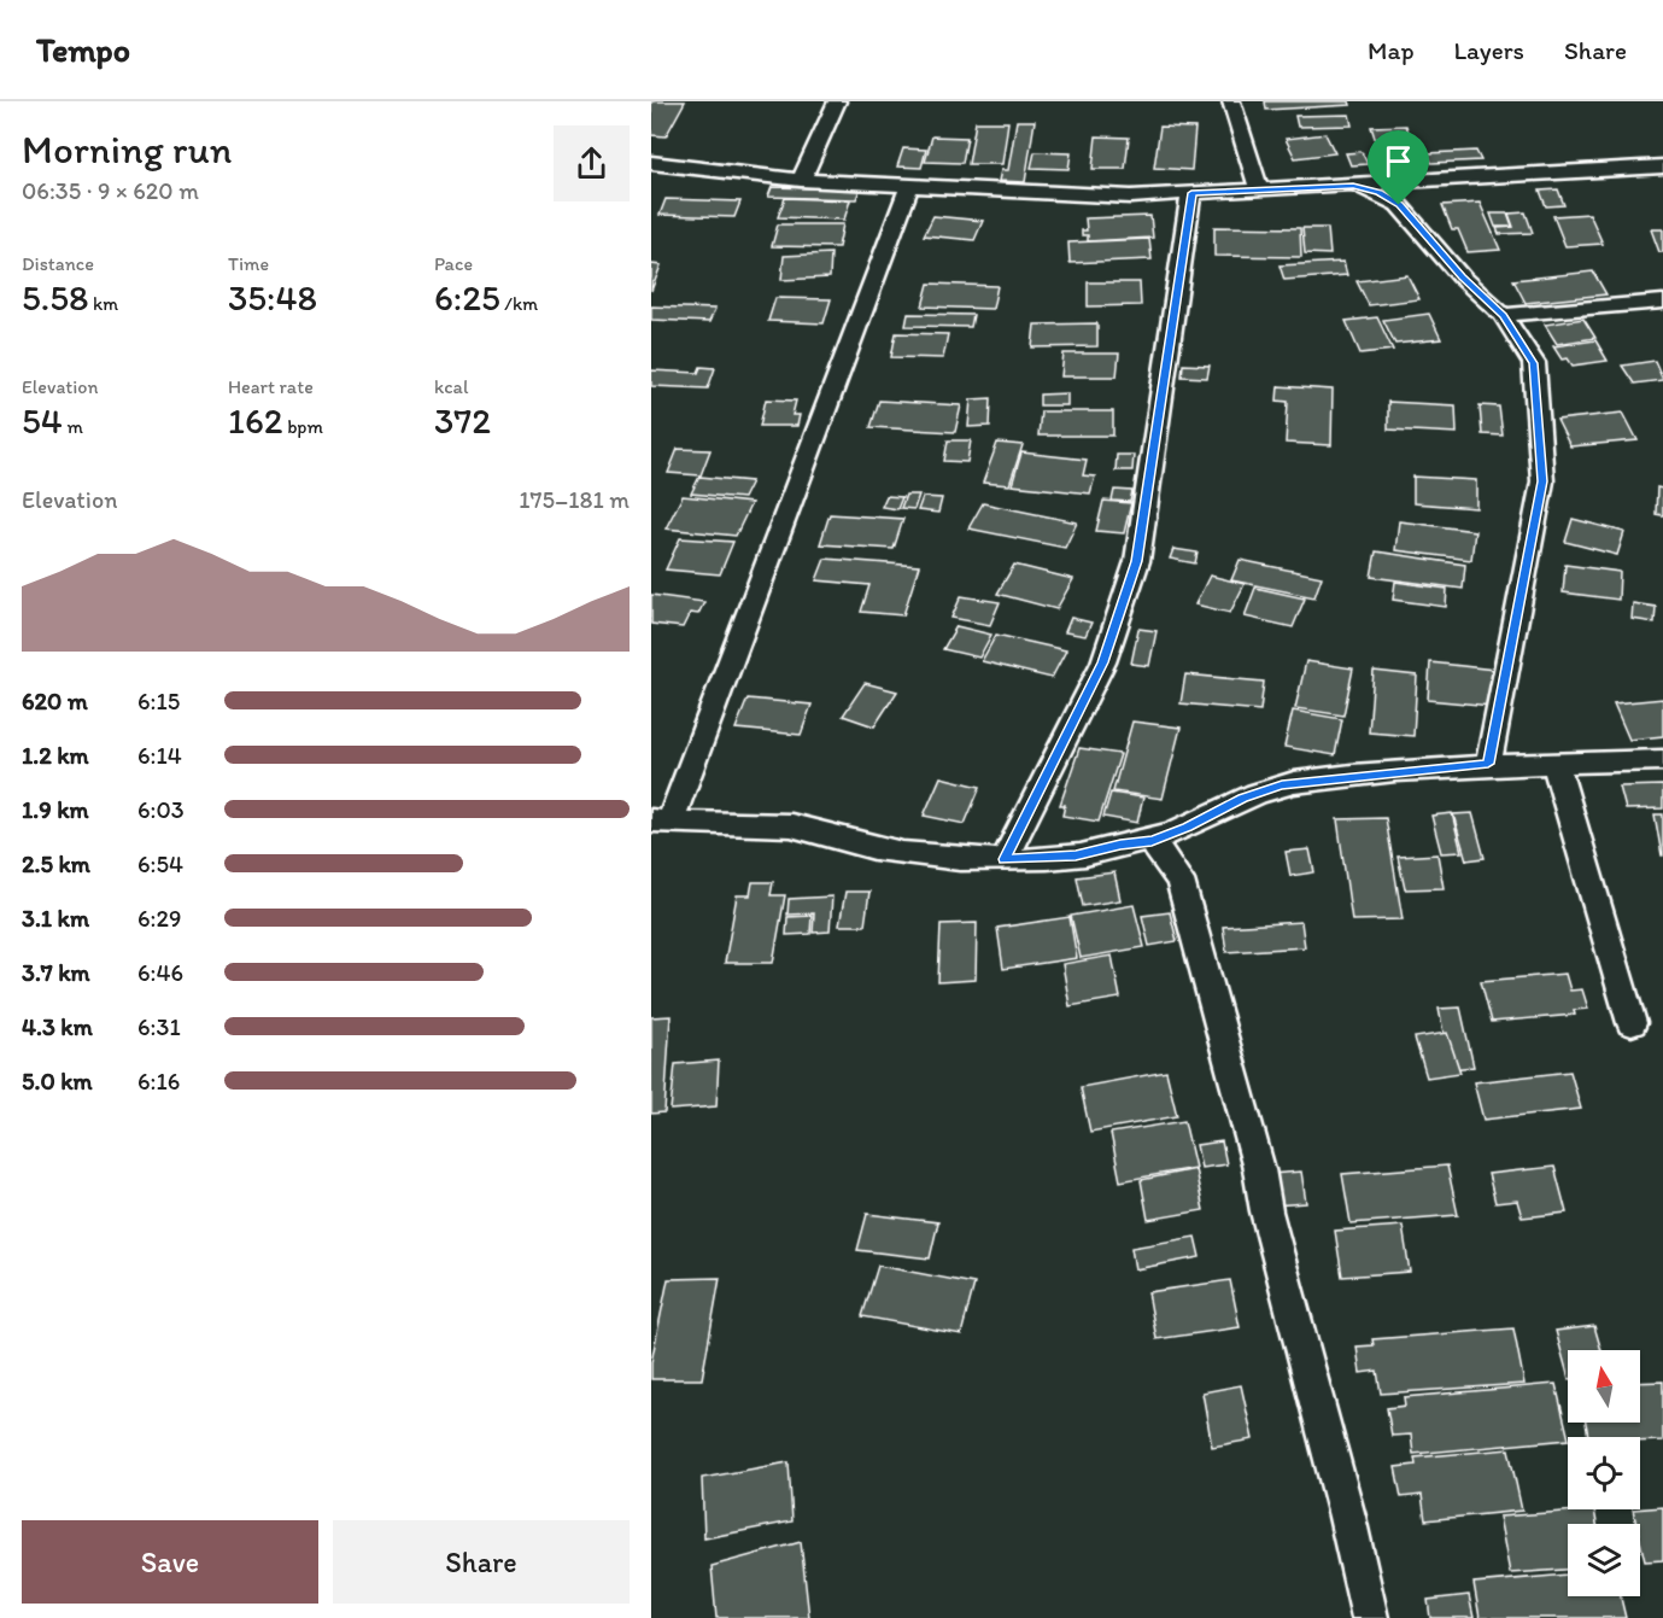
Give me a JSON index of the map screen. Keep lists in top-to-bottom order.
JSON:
{
  "north": "top",
  "page": {
    "header": "Tempo",
    "nav": ["Map", "Layers", "Share"],
    "heading": ["Morning run", "06:35 · 9 × 620 m"],
    "stats": [
      ["Distance", "5.58 km"],
      ["Time", "35:48"],
      ["Pace", "6:25 /km"],
      ["Elevation", "54 m"],
      ["Heart rate", "162 bpm"],
      ["kcal", "372"]
    ],
    "chart": ["Elevation", "175–181 m"],
    "list": [
      {
        "name": "620 m",
        "note": "6:15"
      },
      {
        "name": "1.2 km",
        "note": "6:14"
      },
      {
        "name": "1.9 km",
        "note": "6:03"
      },
      {
        "name": "2.5 km",
        "note": "6:54"
      },
      {
        "name": "3.1 km",
        "note": "6:29"
      },
      {
        "name": "3.7 km",
        "note": "6:46"
      },
      {
        "name": "4.3 km",
        "note": "6:31"
      },
      {
        "name": "5.0 km",
        "note": "6:16"
      }
    ],
    "buttons": ["Save", "Share"]
  }
}
